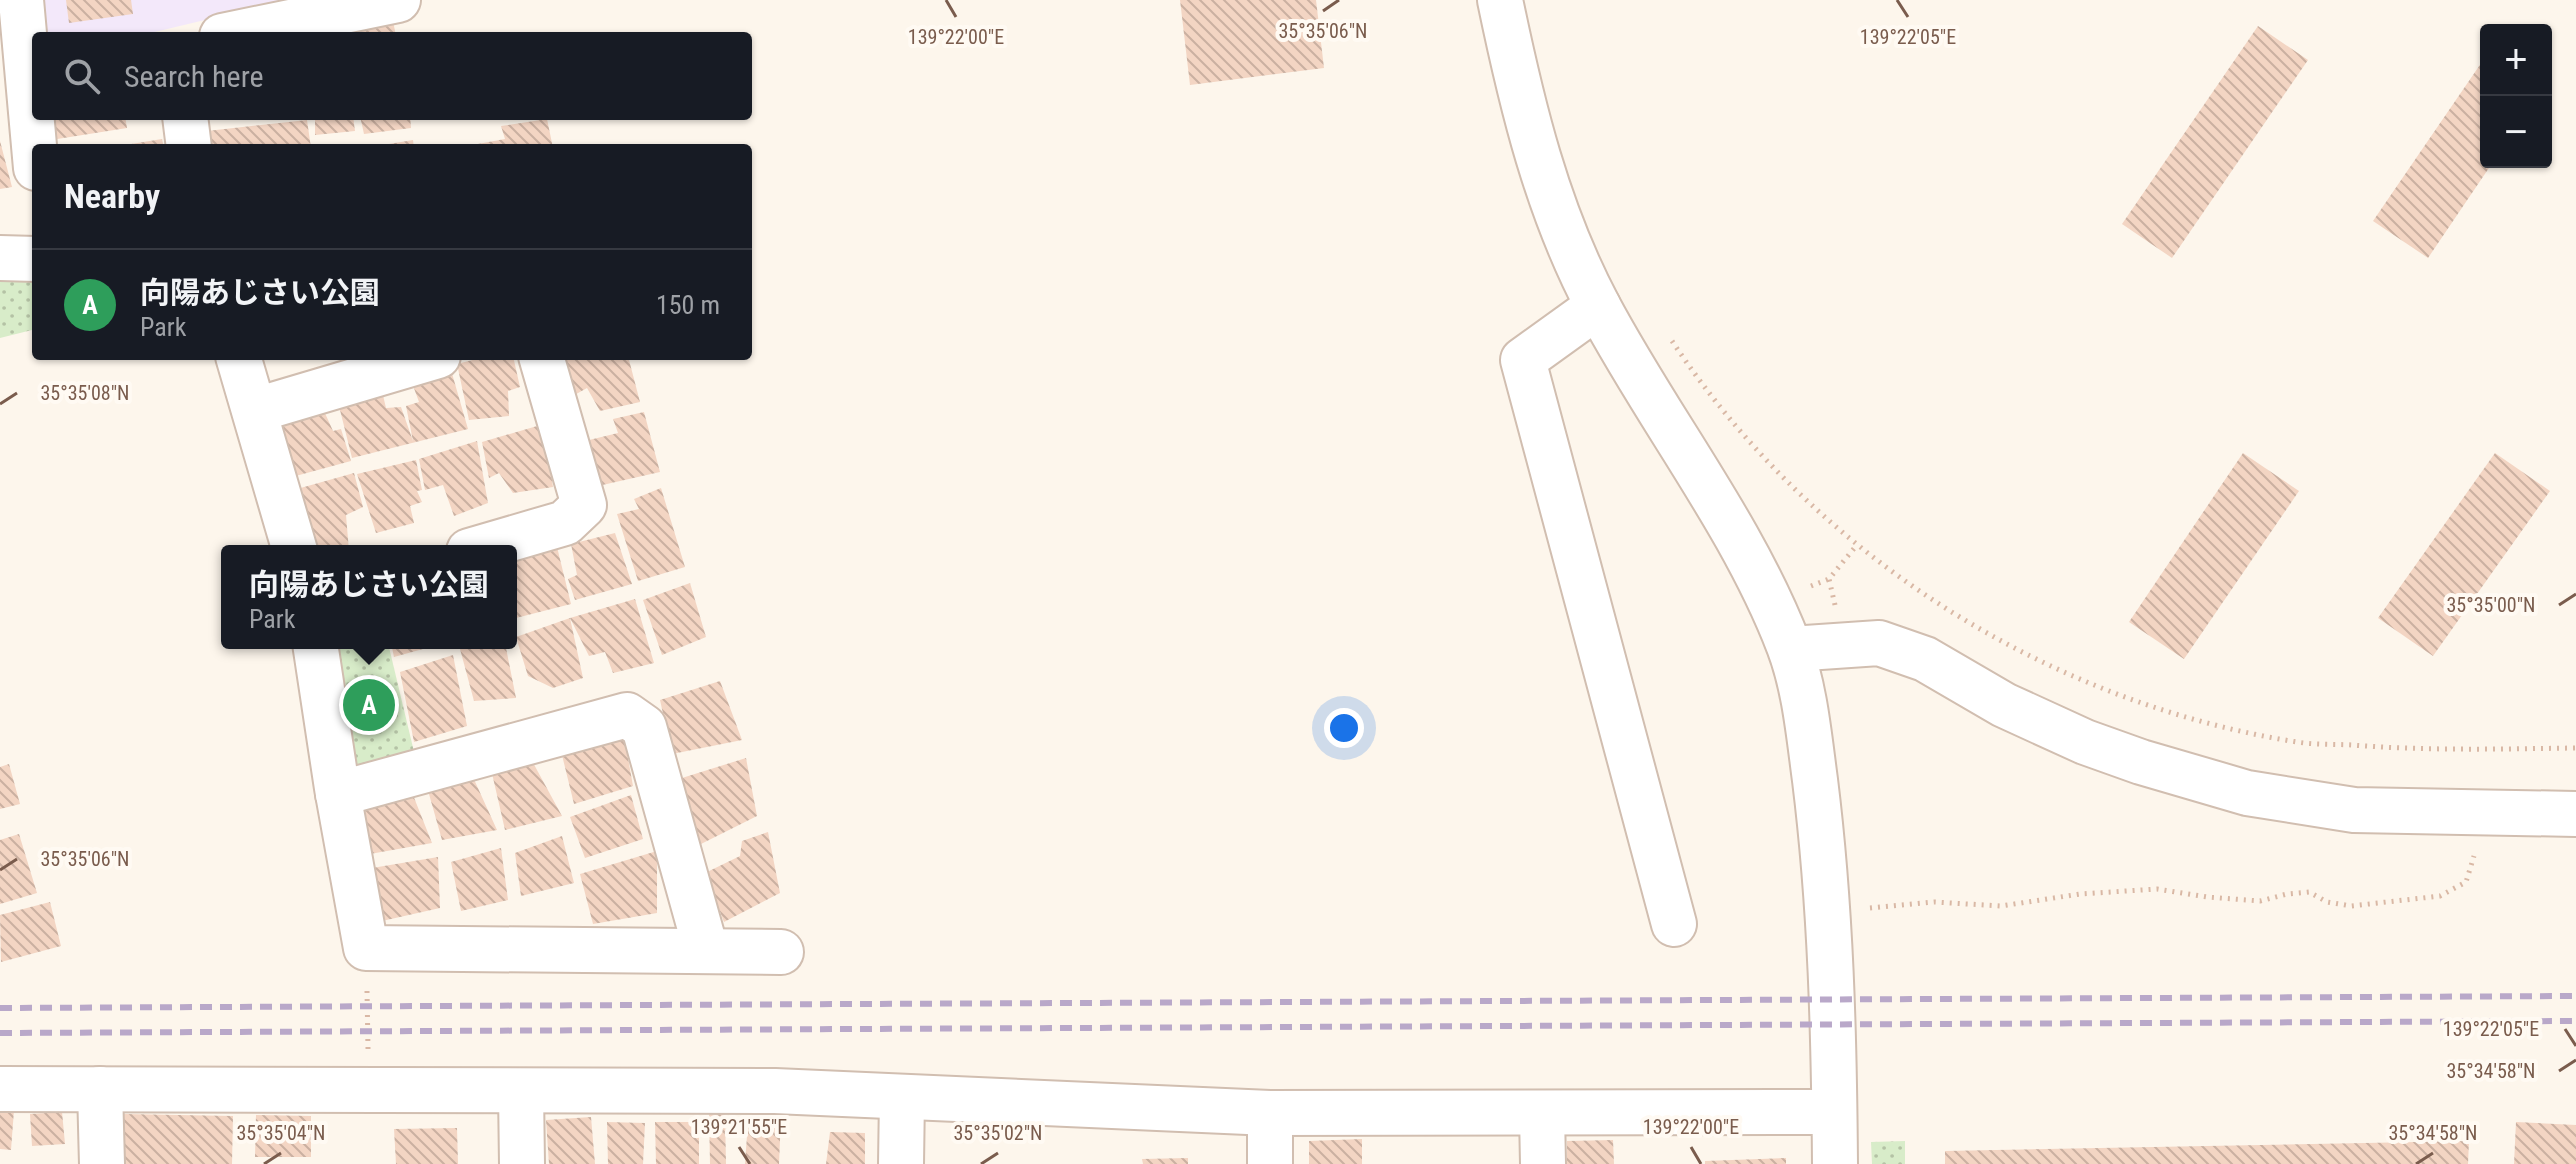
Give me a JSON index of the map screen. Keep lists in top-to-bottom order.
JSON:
{
  "page": {
    "map_buttons": ["+", "−"],
    "search": "Search here",
    "heading": "Nearby",
    "list": [
      {
        "mark": "A",
        "name": "向陽あじさい公園",
        "note": "Park",
        "value": "150 m"
      }
    ],
    "popup": ["向陽あじさい公園", "Park"],
    "pins": "A"
  },
  "coordinates": [
    "35°35'06\"N",
    "139°22'00\"E",
    "139°22'05\"E",
    "35°35'08\"N",
    "35°35'00\"N",
    "35°34'58\"N",
    "139°21'55\"E",
    "35°35'04\"N",
    "35°35'02\"N"
  ]
}
